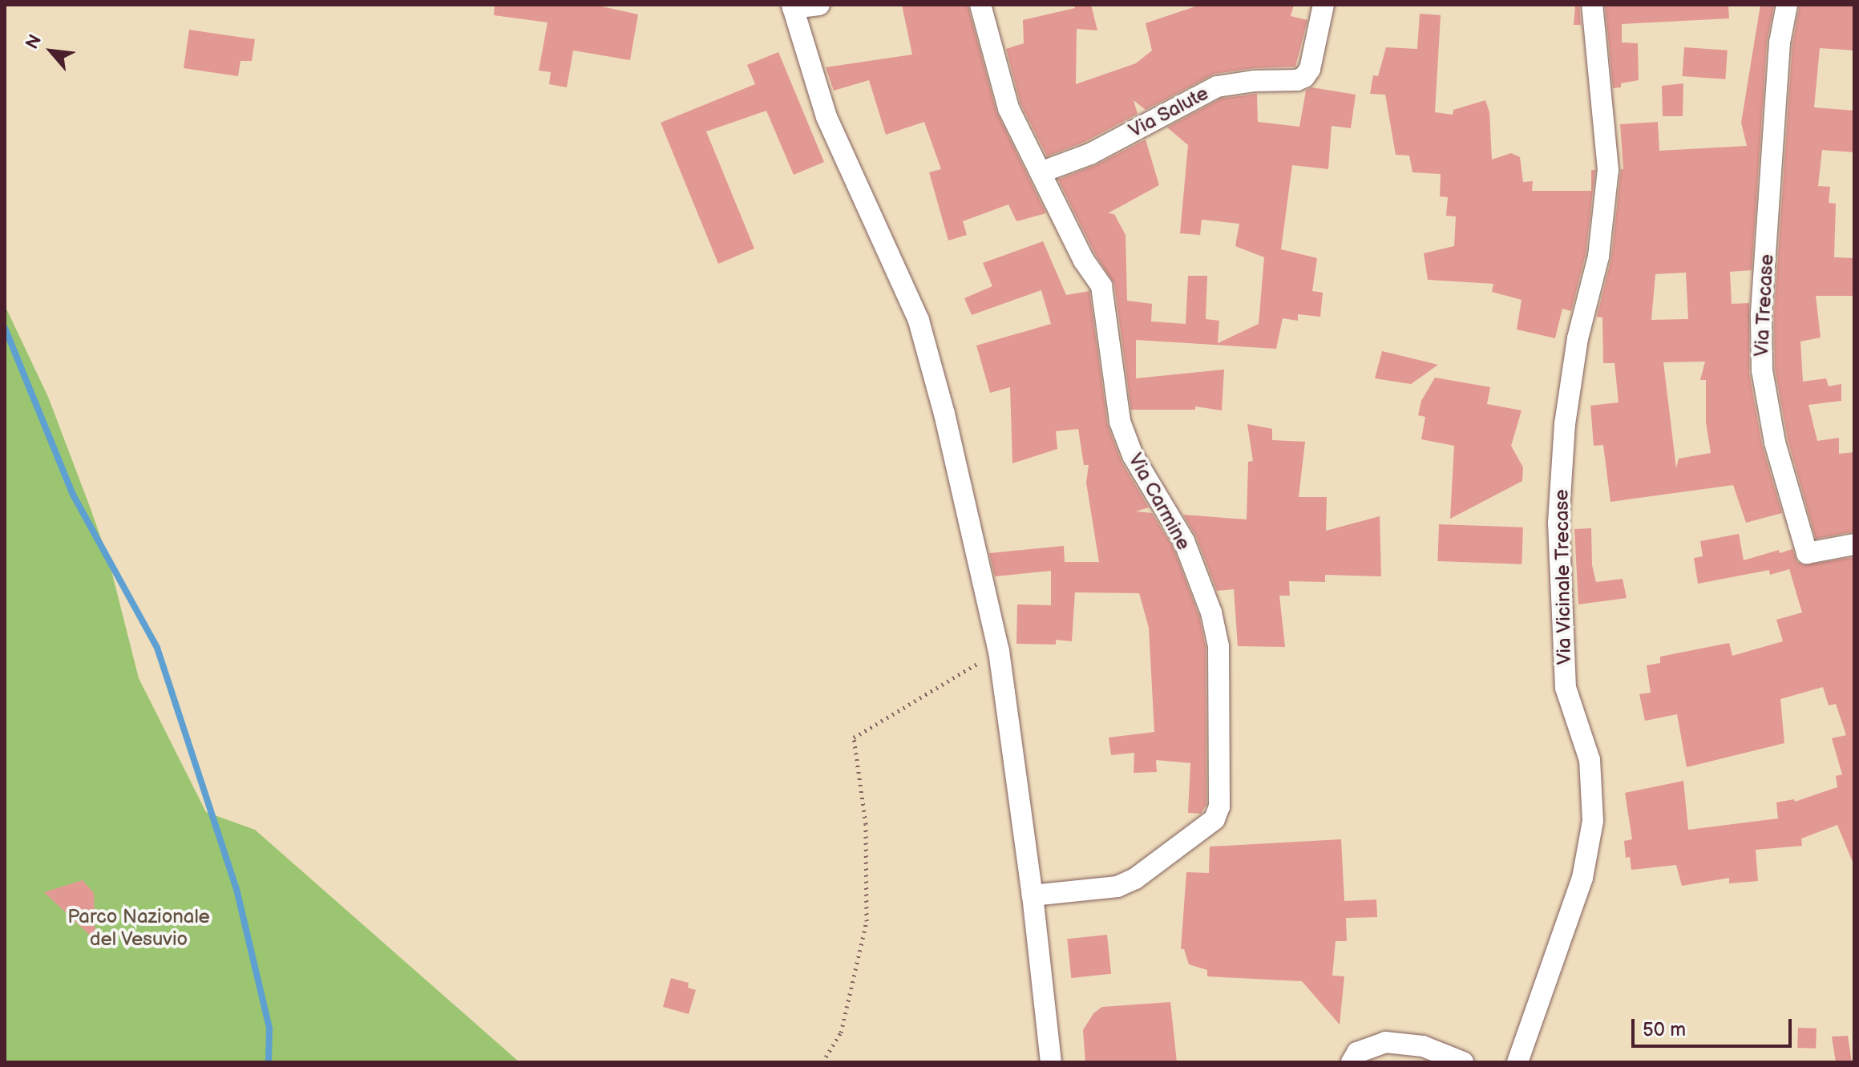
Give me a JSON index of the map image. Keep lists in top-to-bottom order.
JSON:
{
  "streets": {
    "street": [
      "Via Salute",
      "Via Trecase",
      "Via Carmine",
      "Via Vicinale Trecase"
    ]
  },
  "crossings": [
    ["Via Salute", "Via Carmine"]
  ],
  "parks": ["Parco Nazionale del Vesuvio"],
  "scale_bar": "50 m",
  "north": "top left"
}
